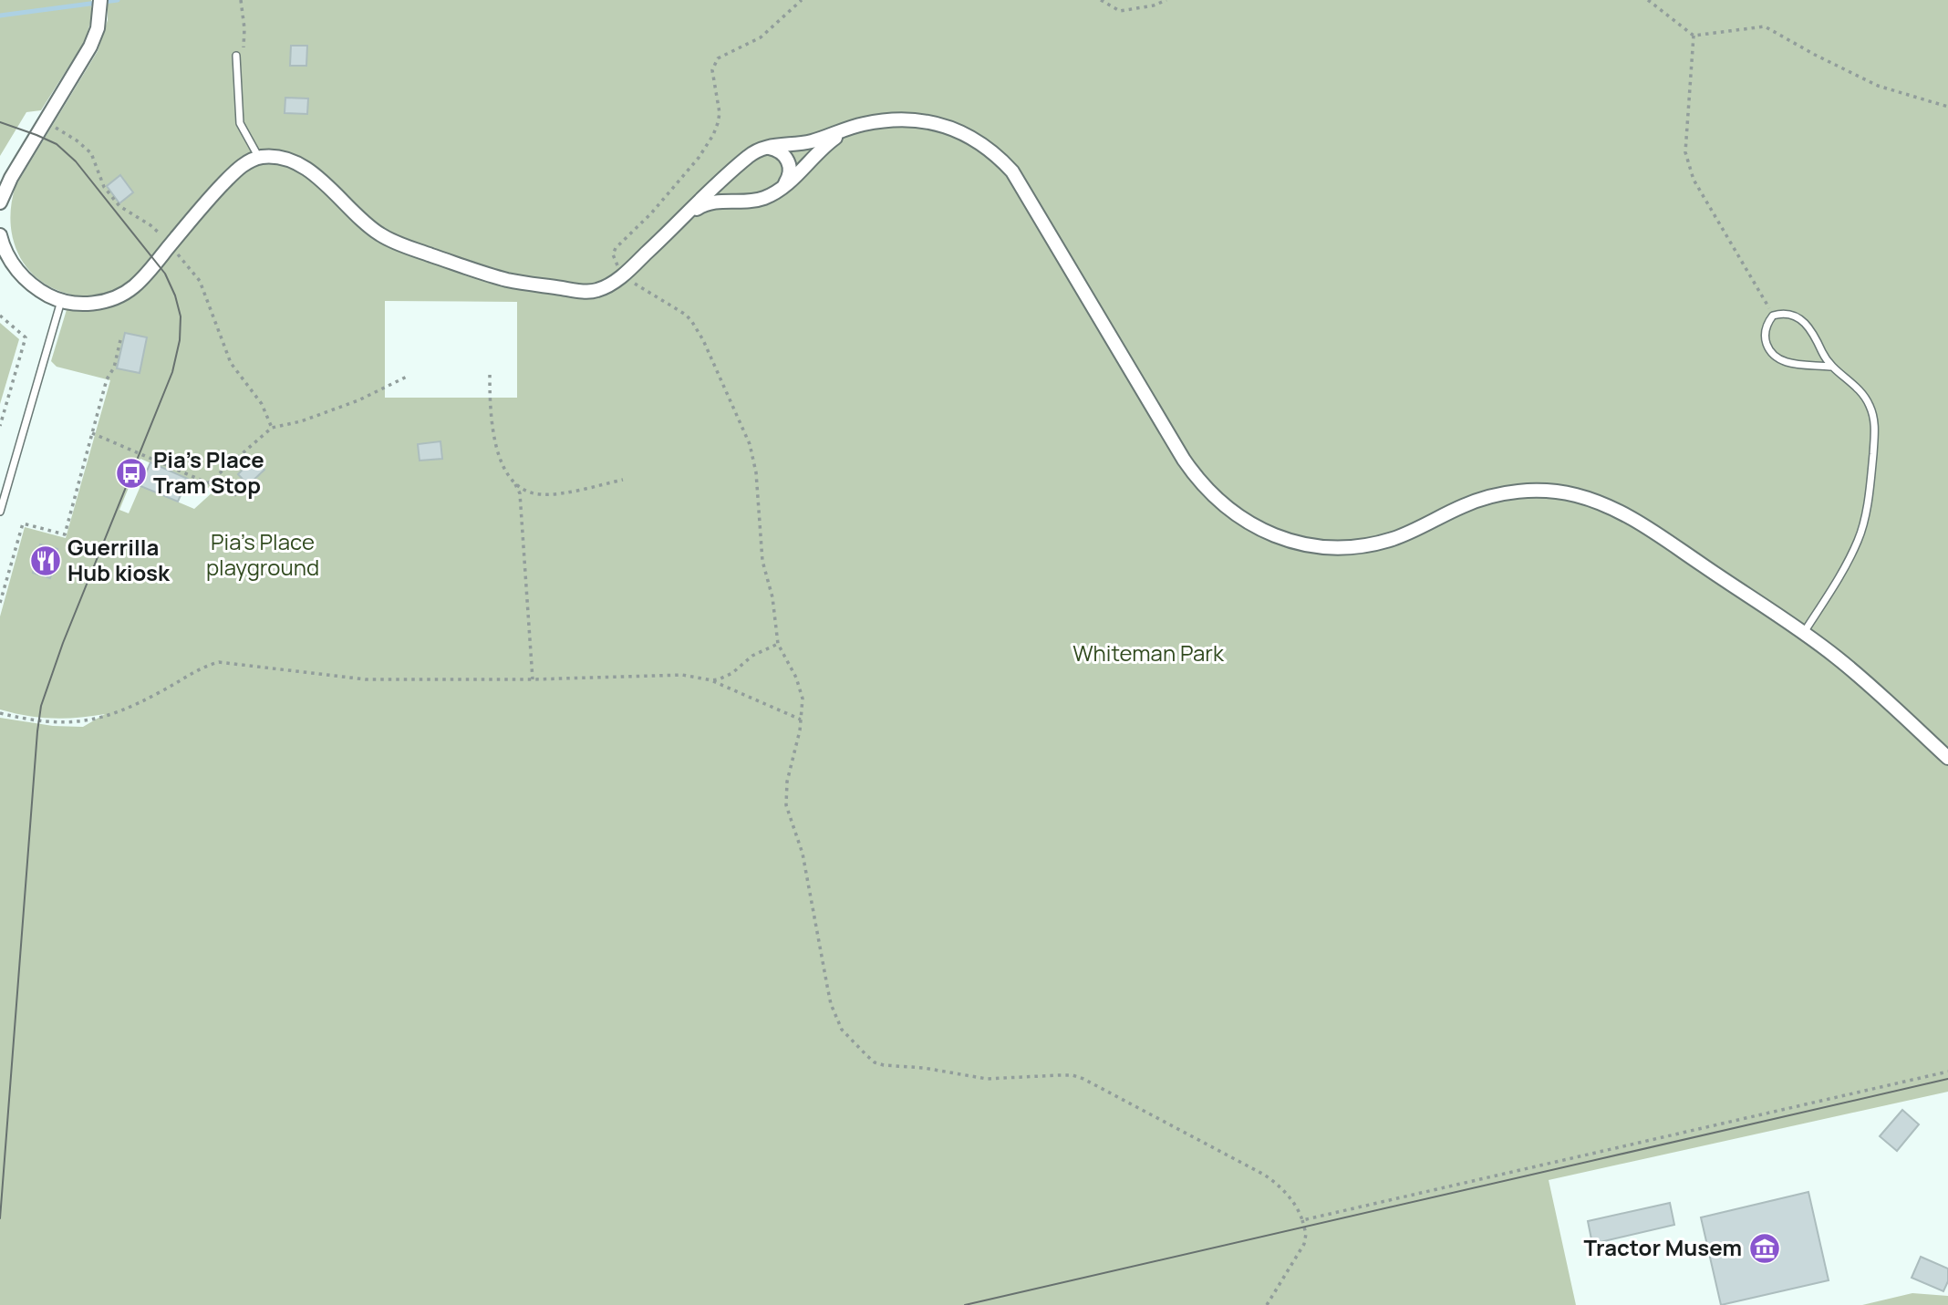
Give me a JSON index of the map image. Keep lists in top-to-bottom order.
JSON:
{
  "parks": ["Pia's Place playground", "Whiteman Park"],
  "places": {
    "bus stop": ["Pia's Place Tram Stop"],
    "restaurant": ["Guerrilla Hub kiosk"],
    "museum": ["Tractor Musem"]
  }
}
